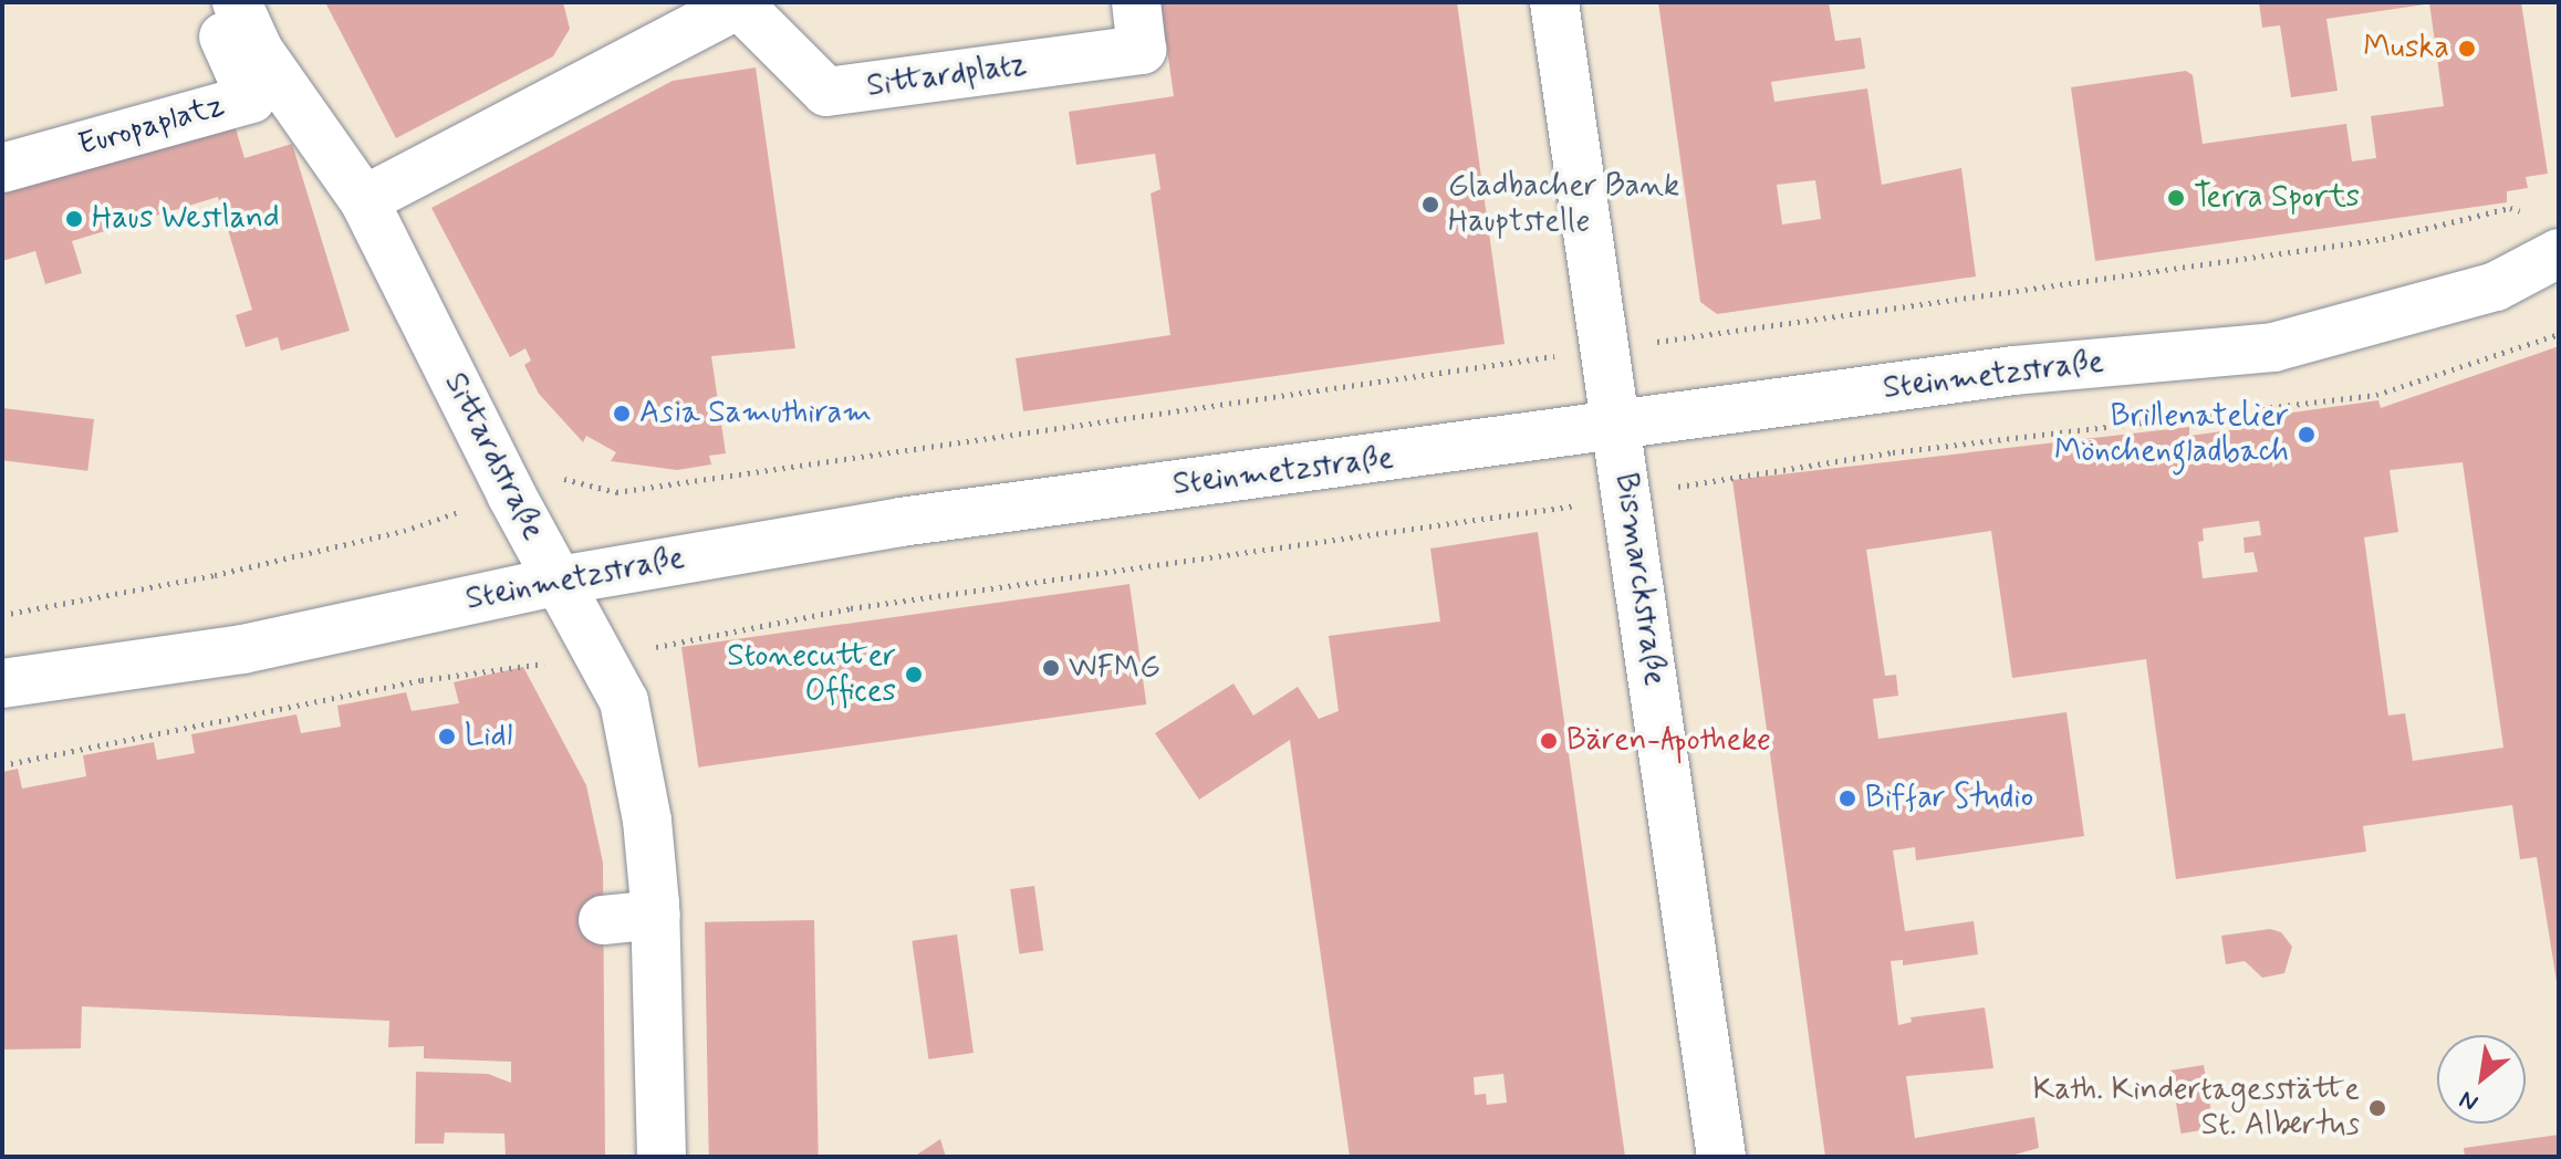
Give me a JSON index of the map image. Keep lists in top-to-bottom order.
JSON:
{
  "streets": {
    "main road": [
      "Sittardplatz",
      "Europaplatz",
      "Steinmetzstraße",
      "Sittardstraße",
      "Bismarckstraße"
    ]
  },
  "crossings": [
    ["Sittardplatz", "Sittardstraße"],
    ["Steinmetzstraße", "Sittardstraße"],
    ["Steinmetzstraße", "Bismarckstraße"]
  ],
  "places": [
    "Muska",
    "Terra Sports",
    "Gladbacher Bank Hauptstelle",
    "Haus Westland",
    "Asia Samuthiram",
    "Brillenatelier Mönchengladbach",
    "WFMG",
    "Stonecutter Offices",
    "Lidl",
    "Bären-Apotheke",
    "Biffar Studio",
    "Kath. Kindertagesstätte St. Albertus"
  ],
  "north": "bottom left"
}
